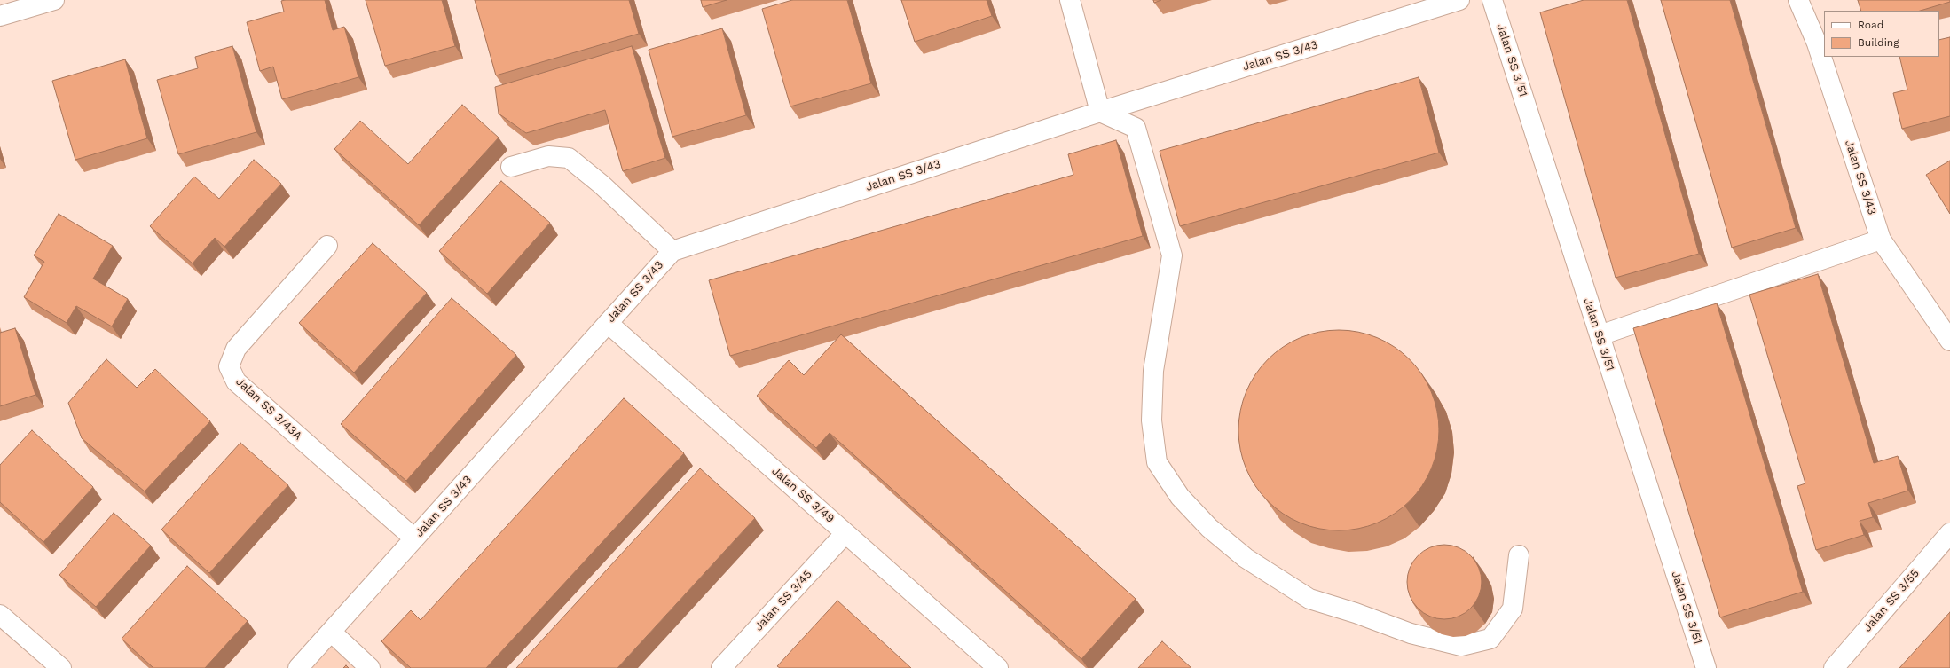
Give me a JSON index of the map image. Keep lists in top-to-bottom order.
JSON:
{
  "streets": {
    "street": [
      "Jalan SS 3/43",
      "Jalan SS 3/51",
      "Jalan SS 3/43A",
      "Jalan SS 3/49",
      "Jalan SS 3/45",
      "Jalan SS 3/55"
    ]
  },
  "crossings": [
    ["Jalan SS 3/43", "Jalan SS 3/43A"],
    ["Jalan SS 3/43", "Jalan SS 3/49"],
    ["Jalan SS 3/49", "Jalan SS 3/45"]
  ],
  "legend": ["Road", "Building"]
}
